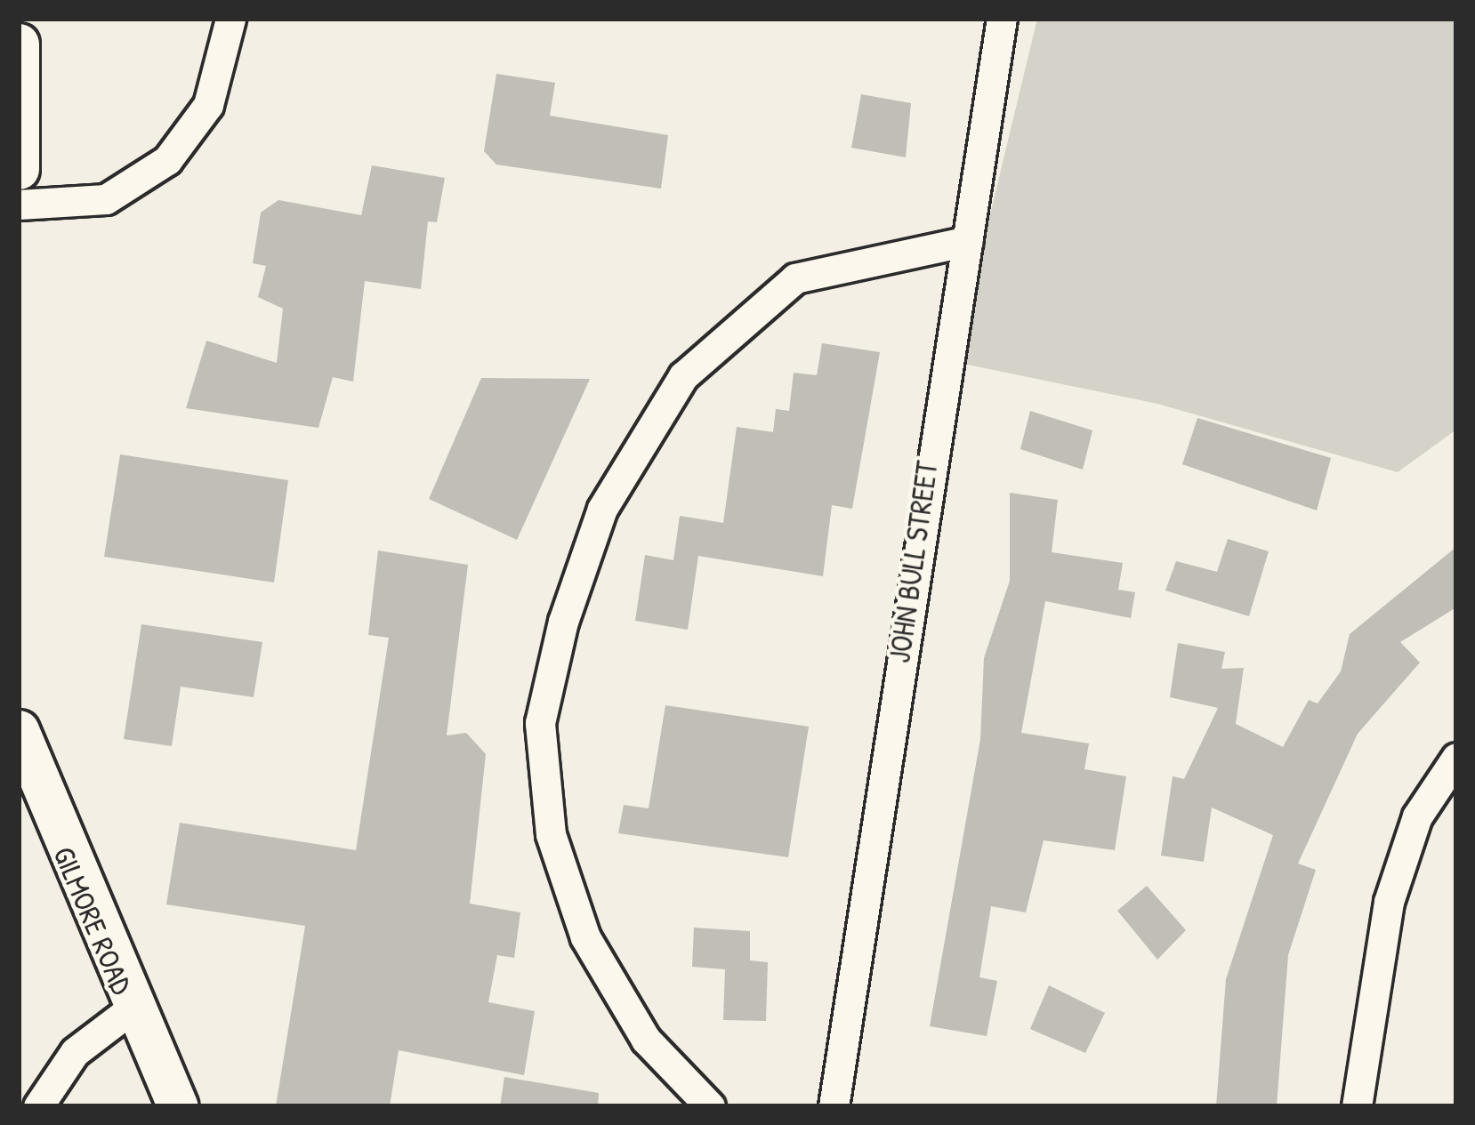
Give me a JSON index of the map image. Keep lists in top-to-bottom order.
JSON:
{
  "streets": {
    "street": ["JOHN BULL STREET", "GILMORE ROAD"]
  }
}
